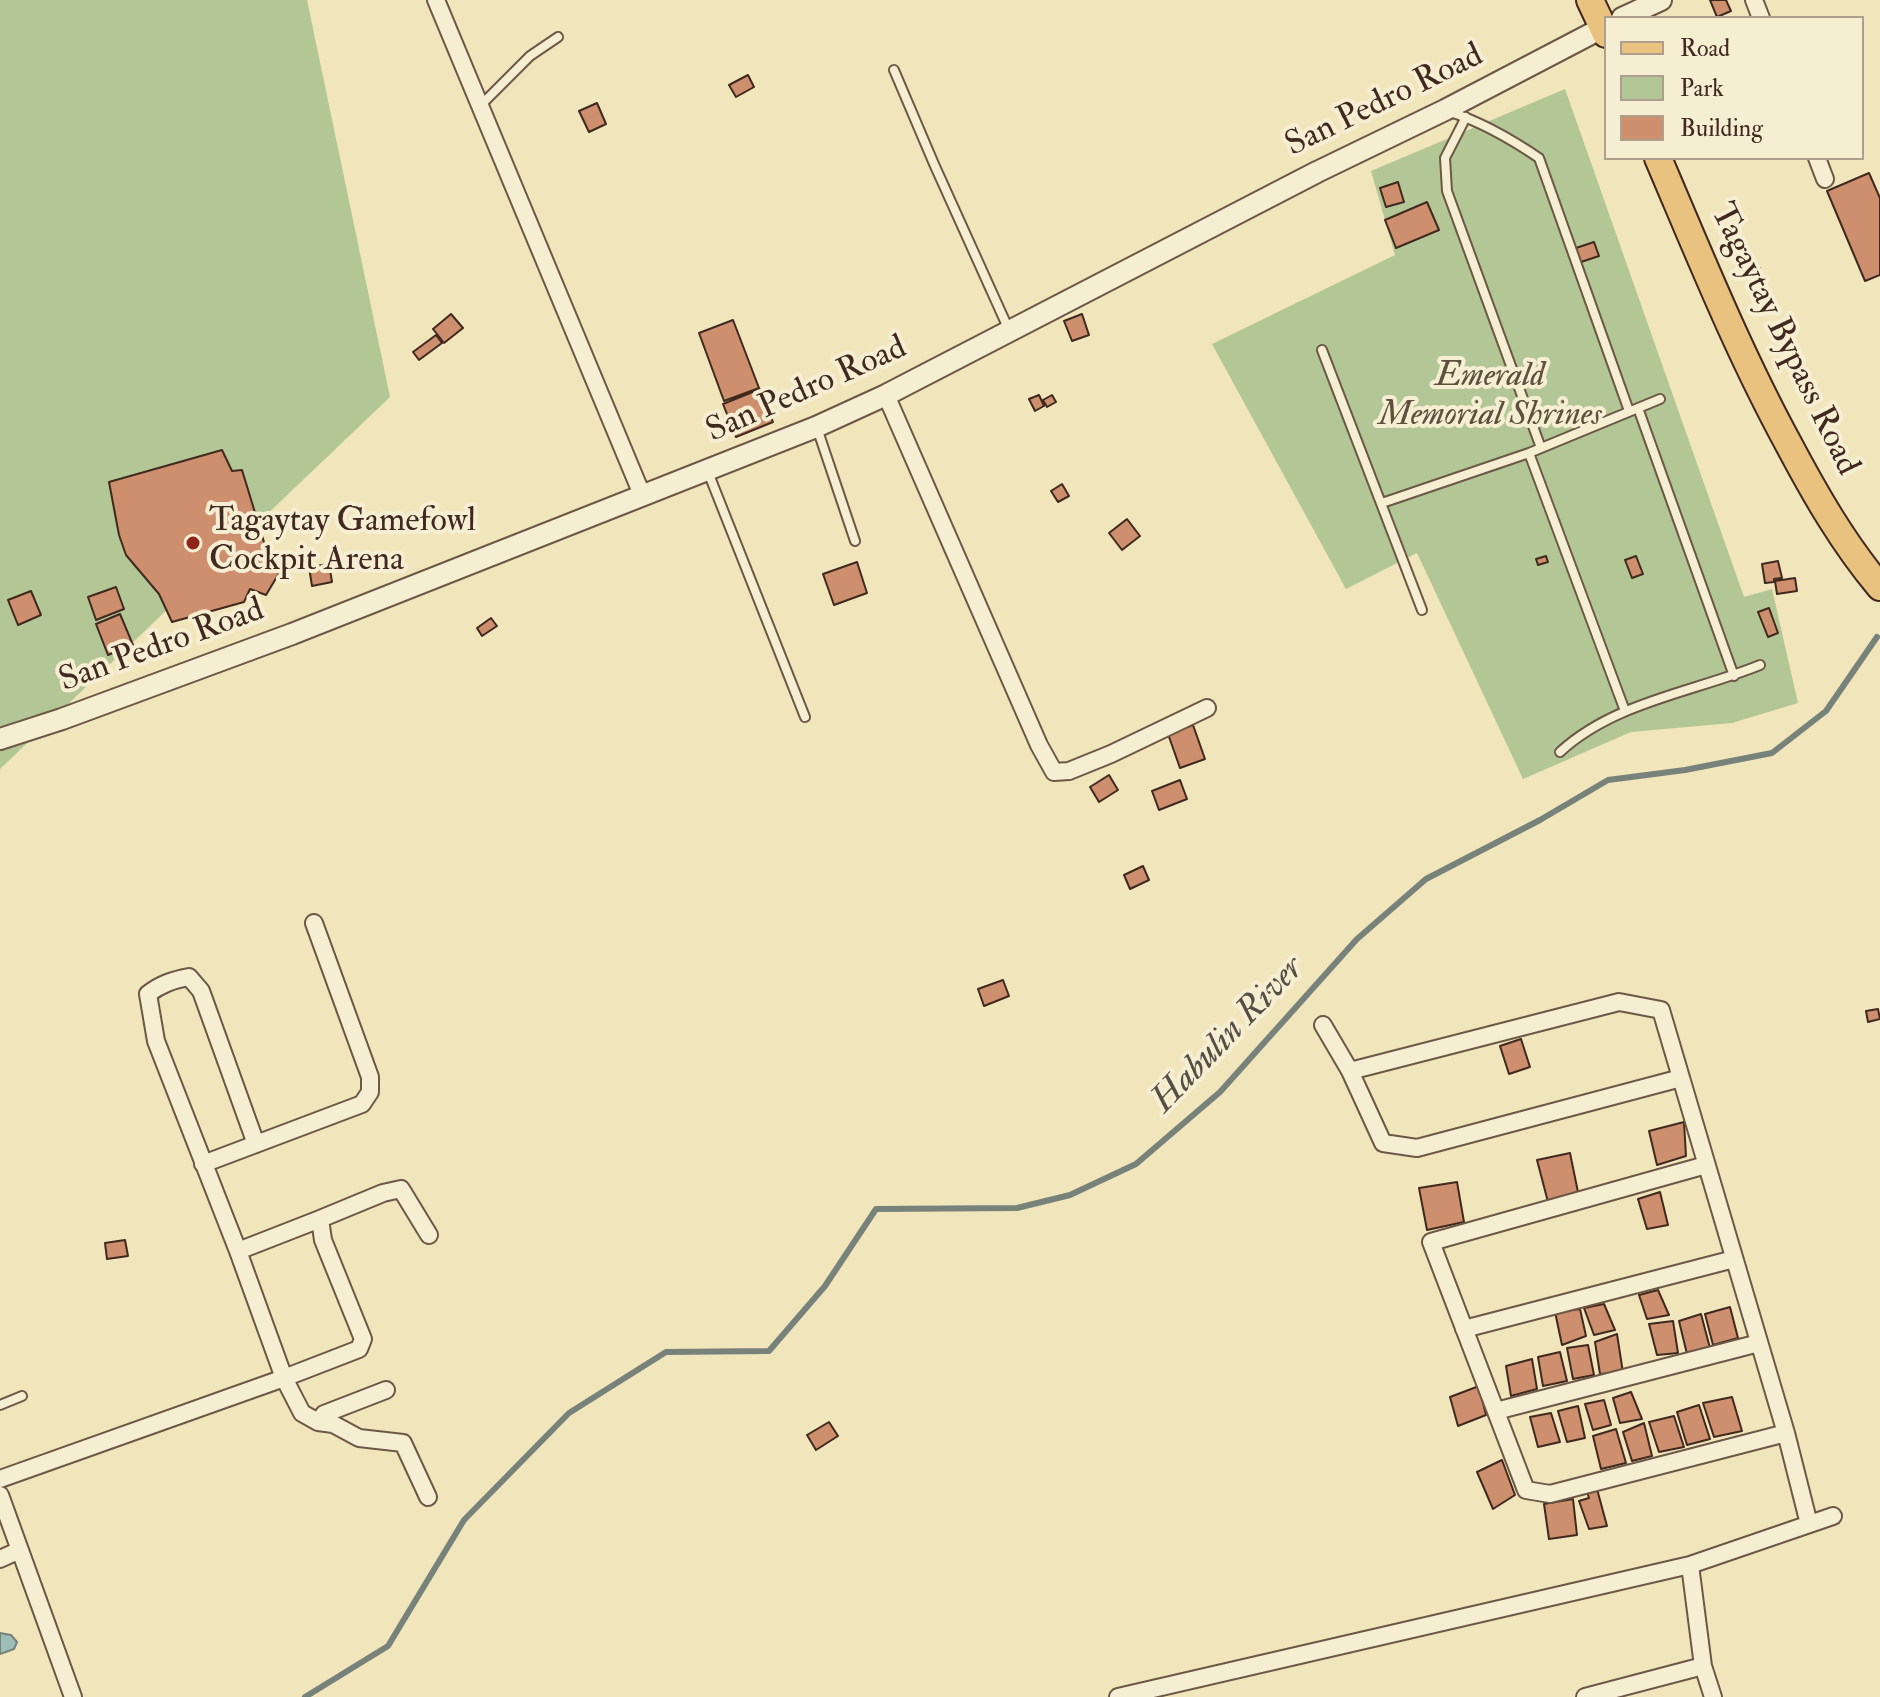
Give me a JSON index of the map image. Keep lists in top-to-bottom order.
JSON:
{
  "streets": {
    "main road": ["Tagaytay Bypass Road"],
    "street": ["San Pedro Road"]
  },
  "water": ["Habulin River"],
  "parks": ["Emerald Memorial Shrines"],
  "places": ["Tagaytay Gamefowl Cockpit Arena"],
  "legend": ["Road", "Park", "Building"]
}
